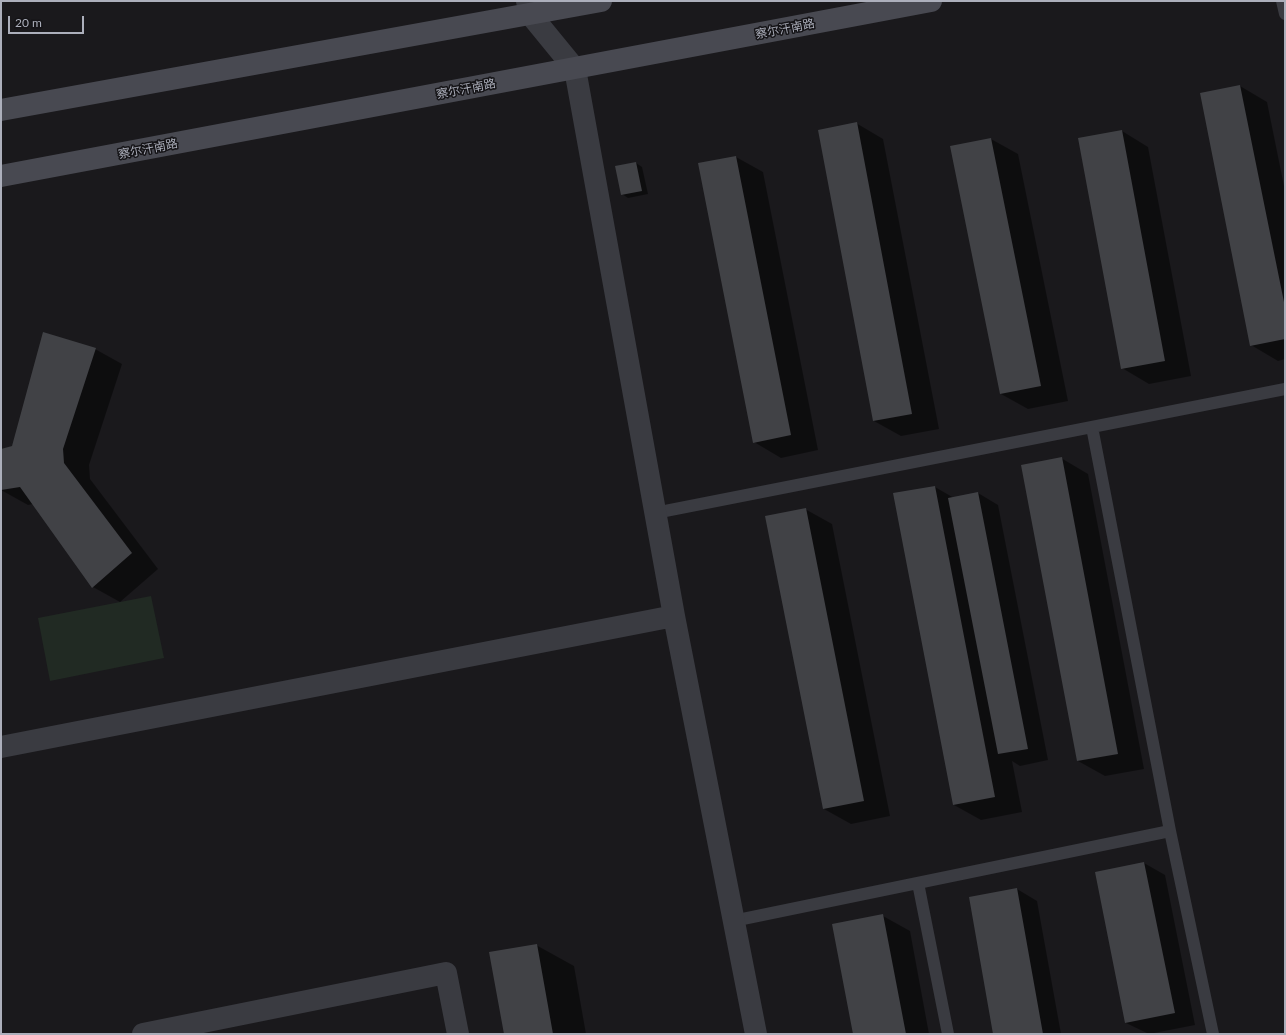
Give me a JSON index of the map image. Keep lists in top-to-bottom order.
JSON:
{
  "streets": {
    "main road": ["察尔汗南路"]
  },
  "scale_bar": "20 m"
}
